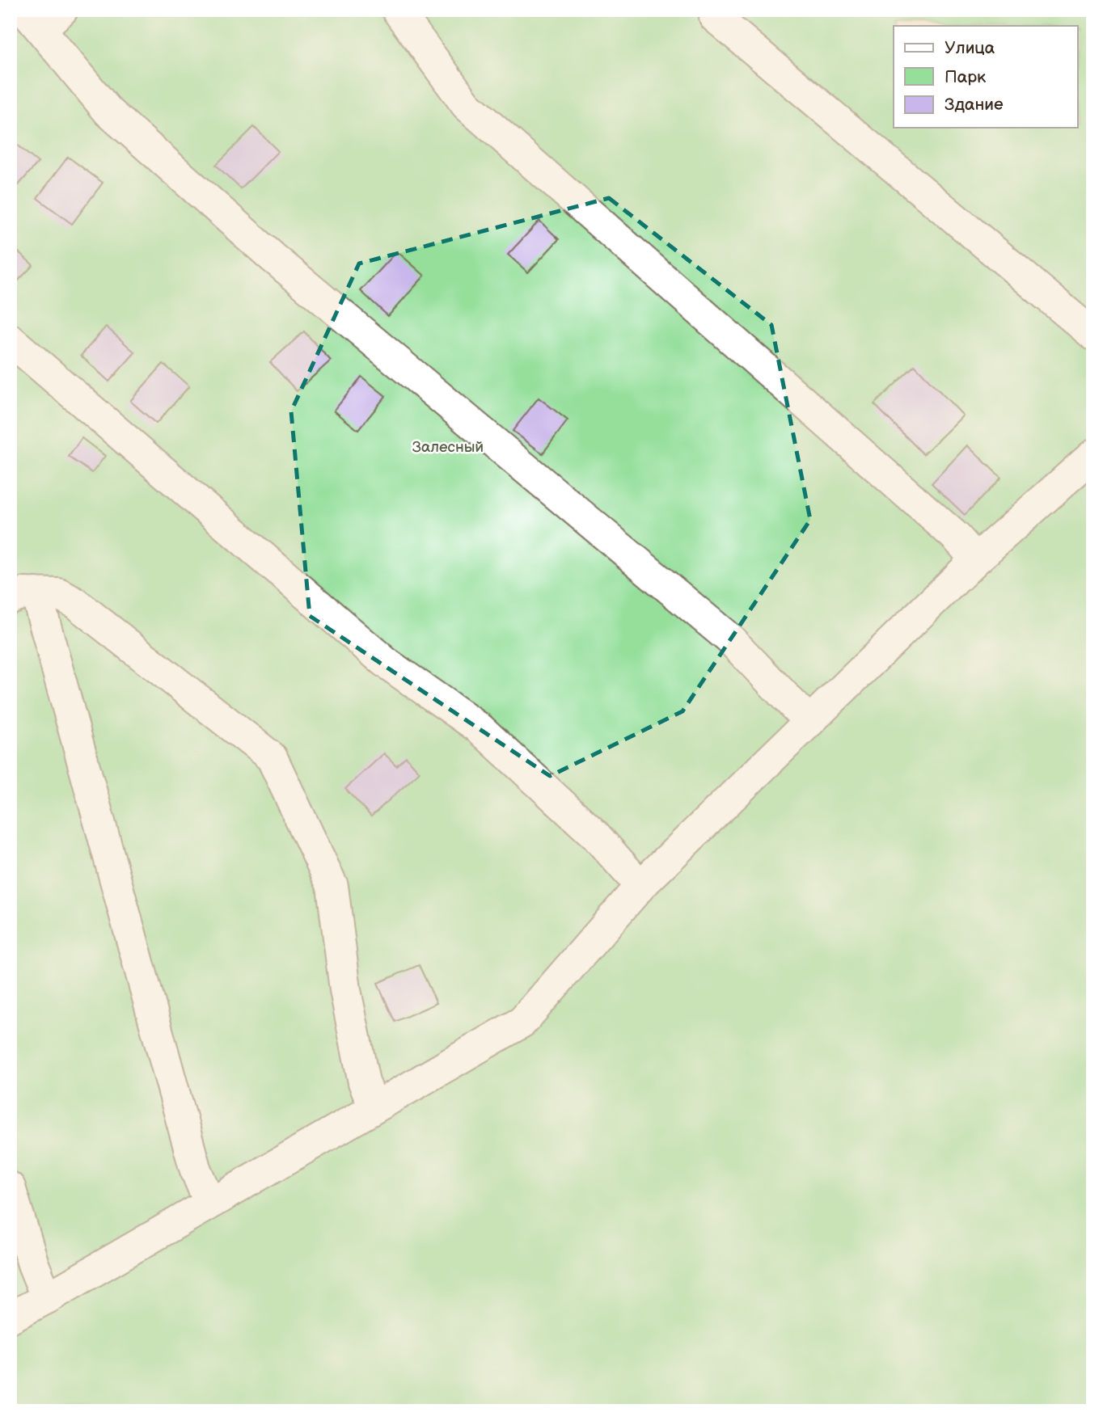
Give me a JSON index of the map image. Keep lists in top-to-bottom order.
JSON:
{
  "parks": ["Залесный"],
  "legend": ["Улица", "Парк", "Здание"]
}
